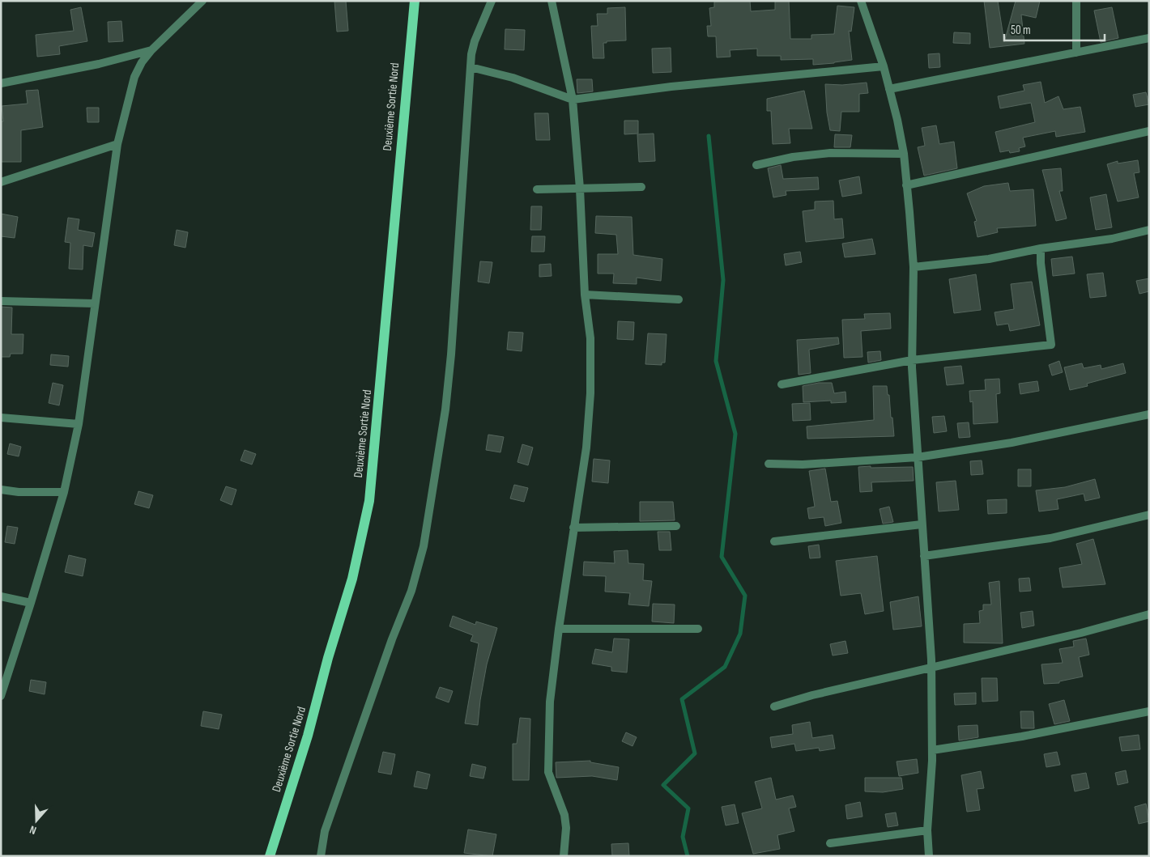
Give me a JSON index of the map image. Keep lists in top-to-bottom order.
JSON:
{
  "streets": {
    "main road": ["Deuxième Sortie Nord"]
  },
  "scale_bar": "50 m",
  "north": "bottom"
}
